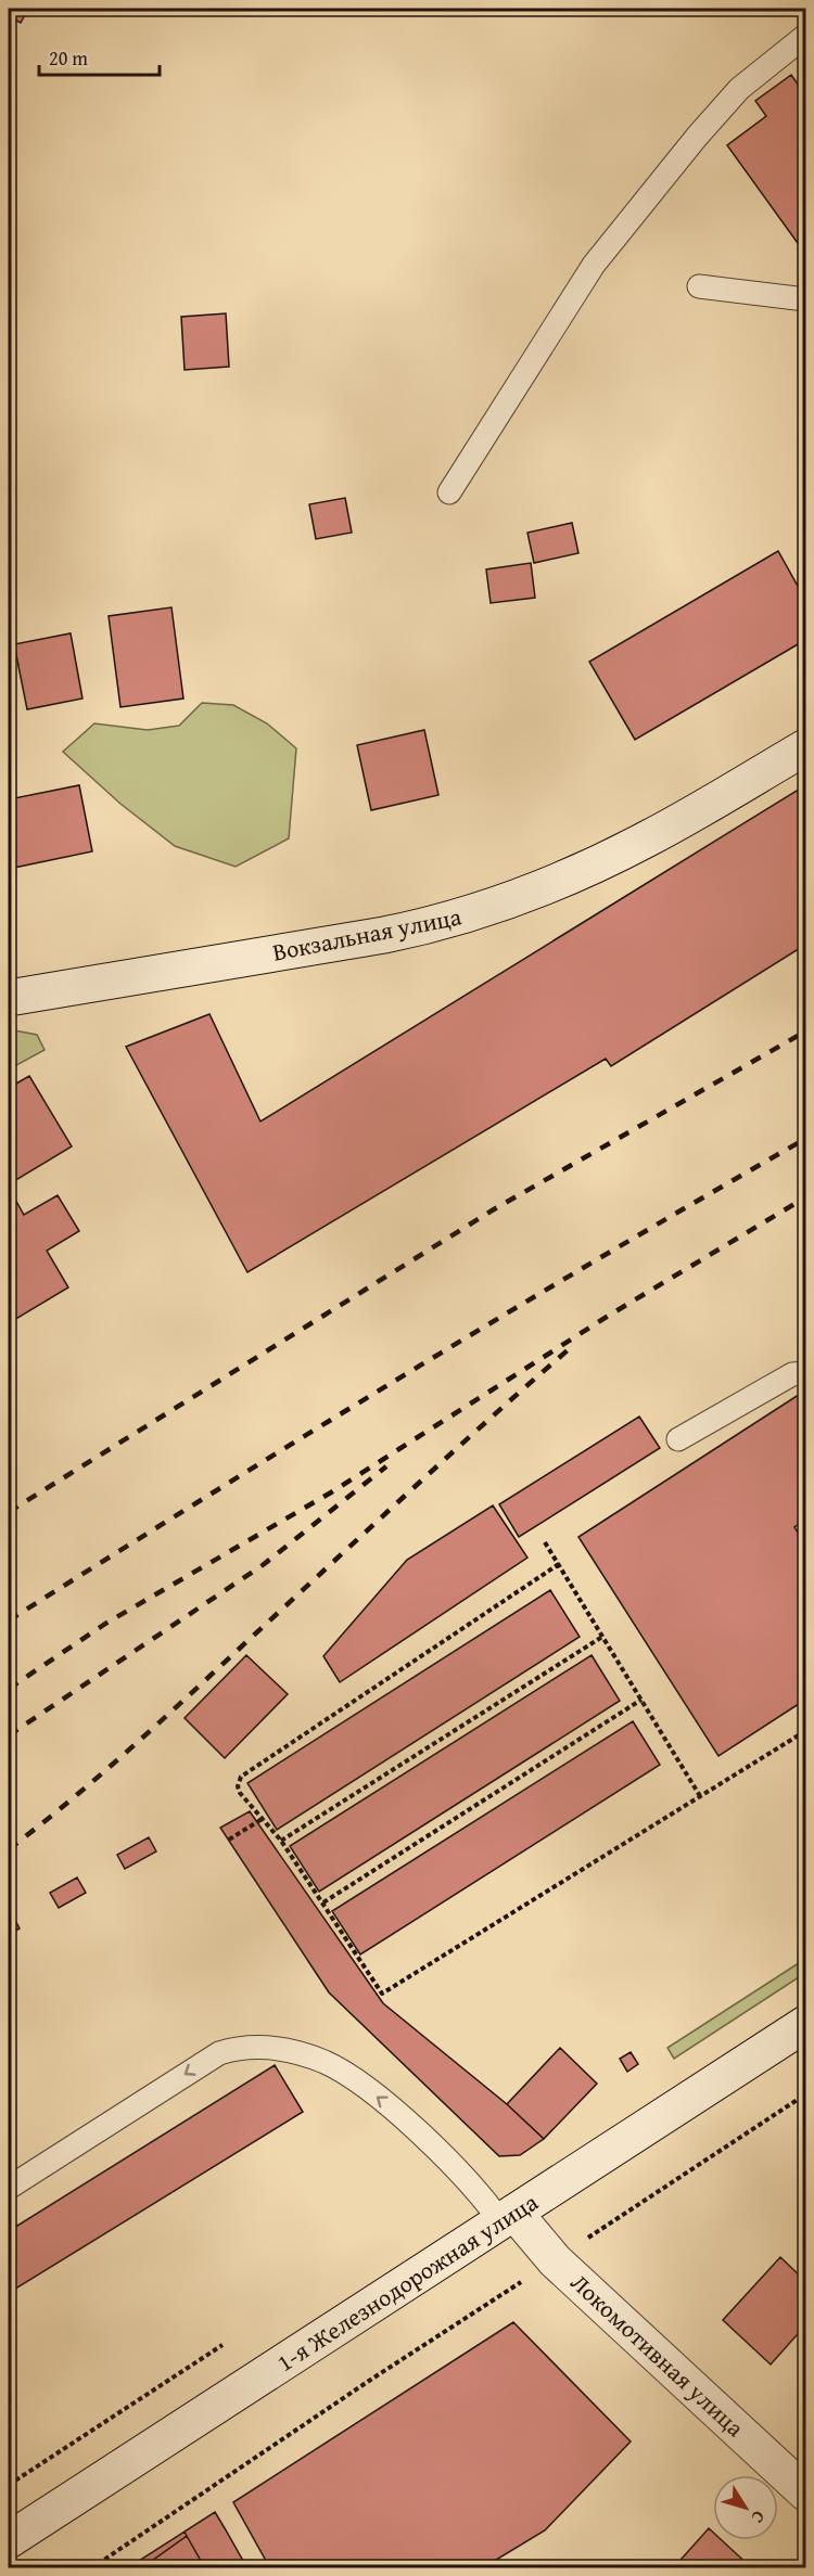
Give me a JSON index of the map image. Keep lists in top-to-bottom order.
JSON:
{
  "streets": {
    "main road": ["Вокзальная улица", "1-я Железнодорожная улица", "Локомотивная улица"]
  },
  "crossings": [
    ["1-я Железнодорожная улица", "Локомотивная улица"]
  ],
  "scale_bar": "20 m",
  "north": "bottom right"
}
